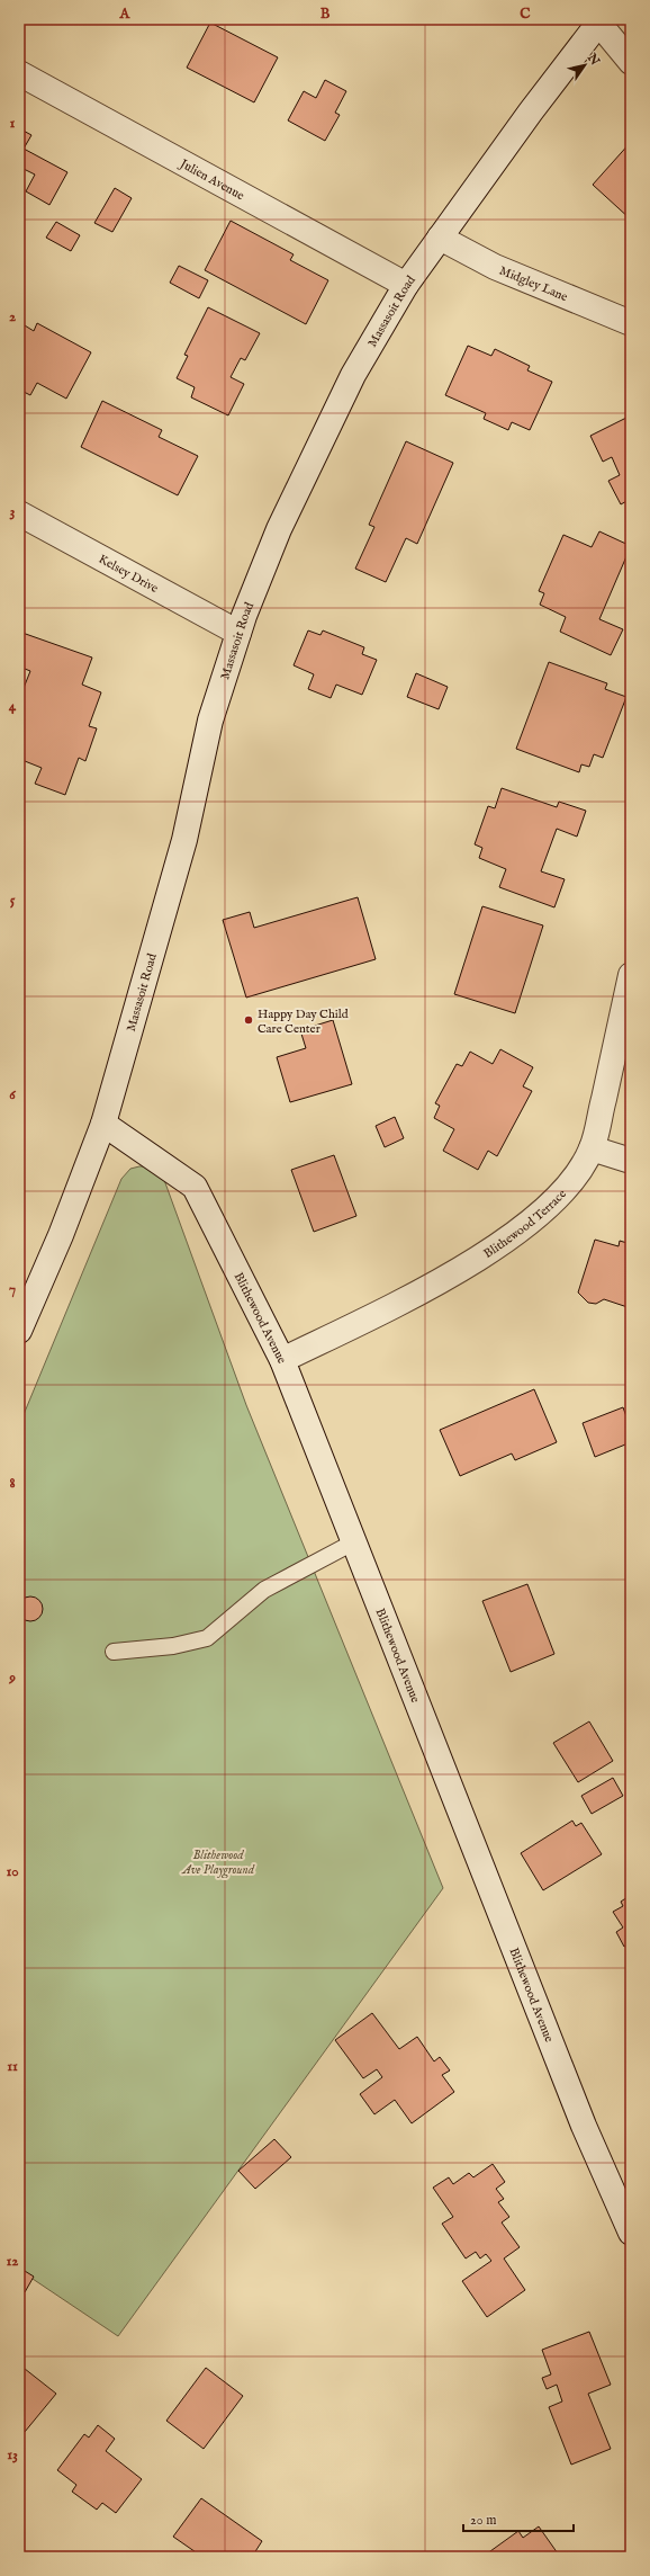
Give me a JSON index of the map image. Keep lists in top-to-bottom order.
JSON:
{
  "streets": {
    "street": [
      "Julien Avenue",
      "Midgley Lane",
      "Massasoit Road",
      "Kelsey Drive",
      "Blithewood Terrace",
      "Blithewood Avenue"
    ]
  },
  "crossings": [
    ["Julien Avenue", "Massasoit Road"],
    ["Midgley Lane", "Massasoit Road"],
    ["Massasoit Road", "Kelsey Drive"],
    ["Massasoit Road", "Blithewood Avenue"],
    ["Blithewood Terrace", "Blithewood Avenue"]
  ],
  "parks": ["Blithewood Ave Playground"],
  "places": ["Happy Day Child Care Center"],
  "scale_bar": "20 m",
  "north": "top right",
  "grid": {
    "columns": ["A", "B", "C"],
    "rows": [
      "1",
      "2",
      "3",
      "4",
      "5",
      "6",
      "7",
      "8",
      "9",
      "10",
      "11",
      "12",
      "13"
    ]
  }
}
